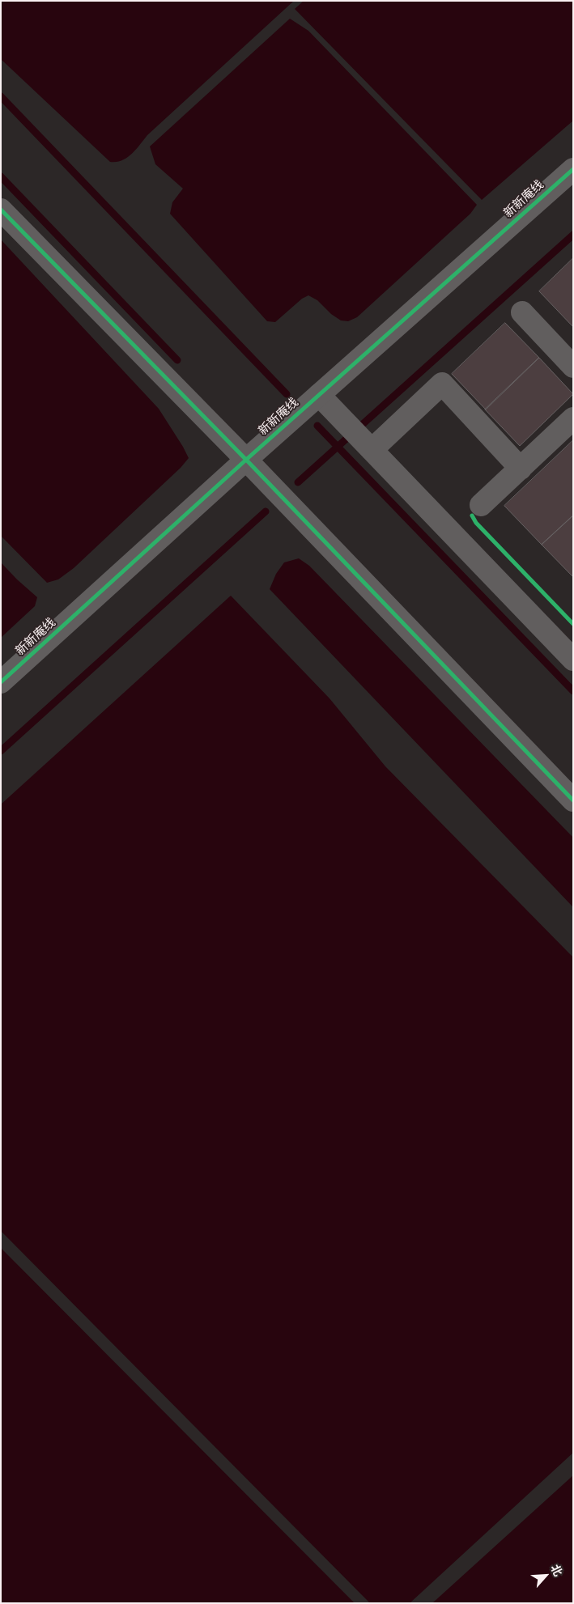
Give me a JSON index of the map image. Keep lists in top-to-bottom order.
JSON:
{
  "streets": {
    "street": ["新新庵线"]
  },
  "north": "top right"
}
